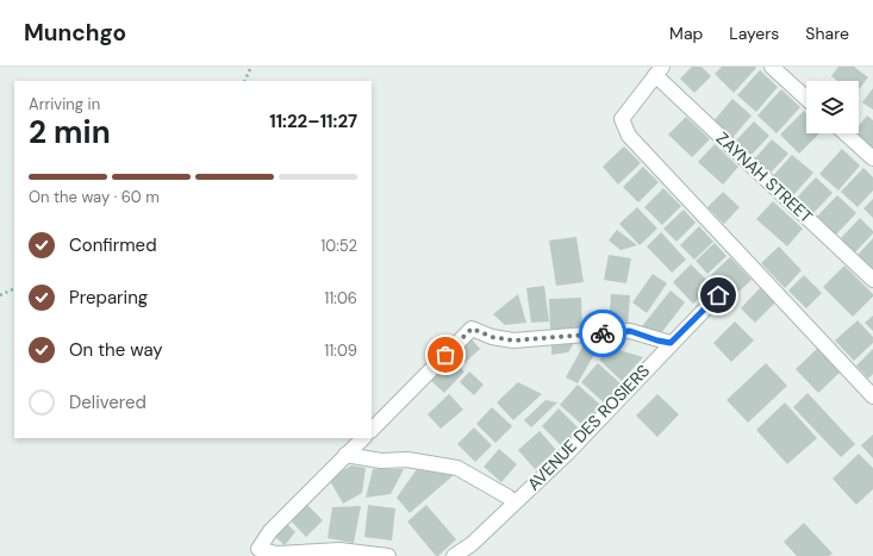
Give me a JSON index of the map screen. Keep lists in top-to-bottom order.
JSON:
{
  "streets": {
    "street": ["ZAYNAH STREET", "AVENUE DES ROSIERS"]
  },
  "page": {
    "header": "Munchgo",
    "nav": ["Map", "Layers", "Share"],
    "heading": ["2 min", "Arriving in", "11:22–11:27"],
    "bar": "On the way · 60 m",
    "list": [
      ["Confirmed", "10:52"],
      ["Preparing", "11:06"],
      ["On the way", "11:09"],
      "Delivered"
    ]
  }
}
